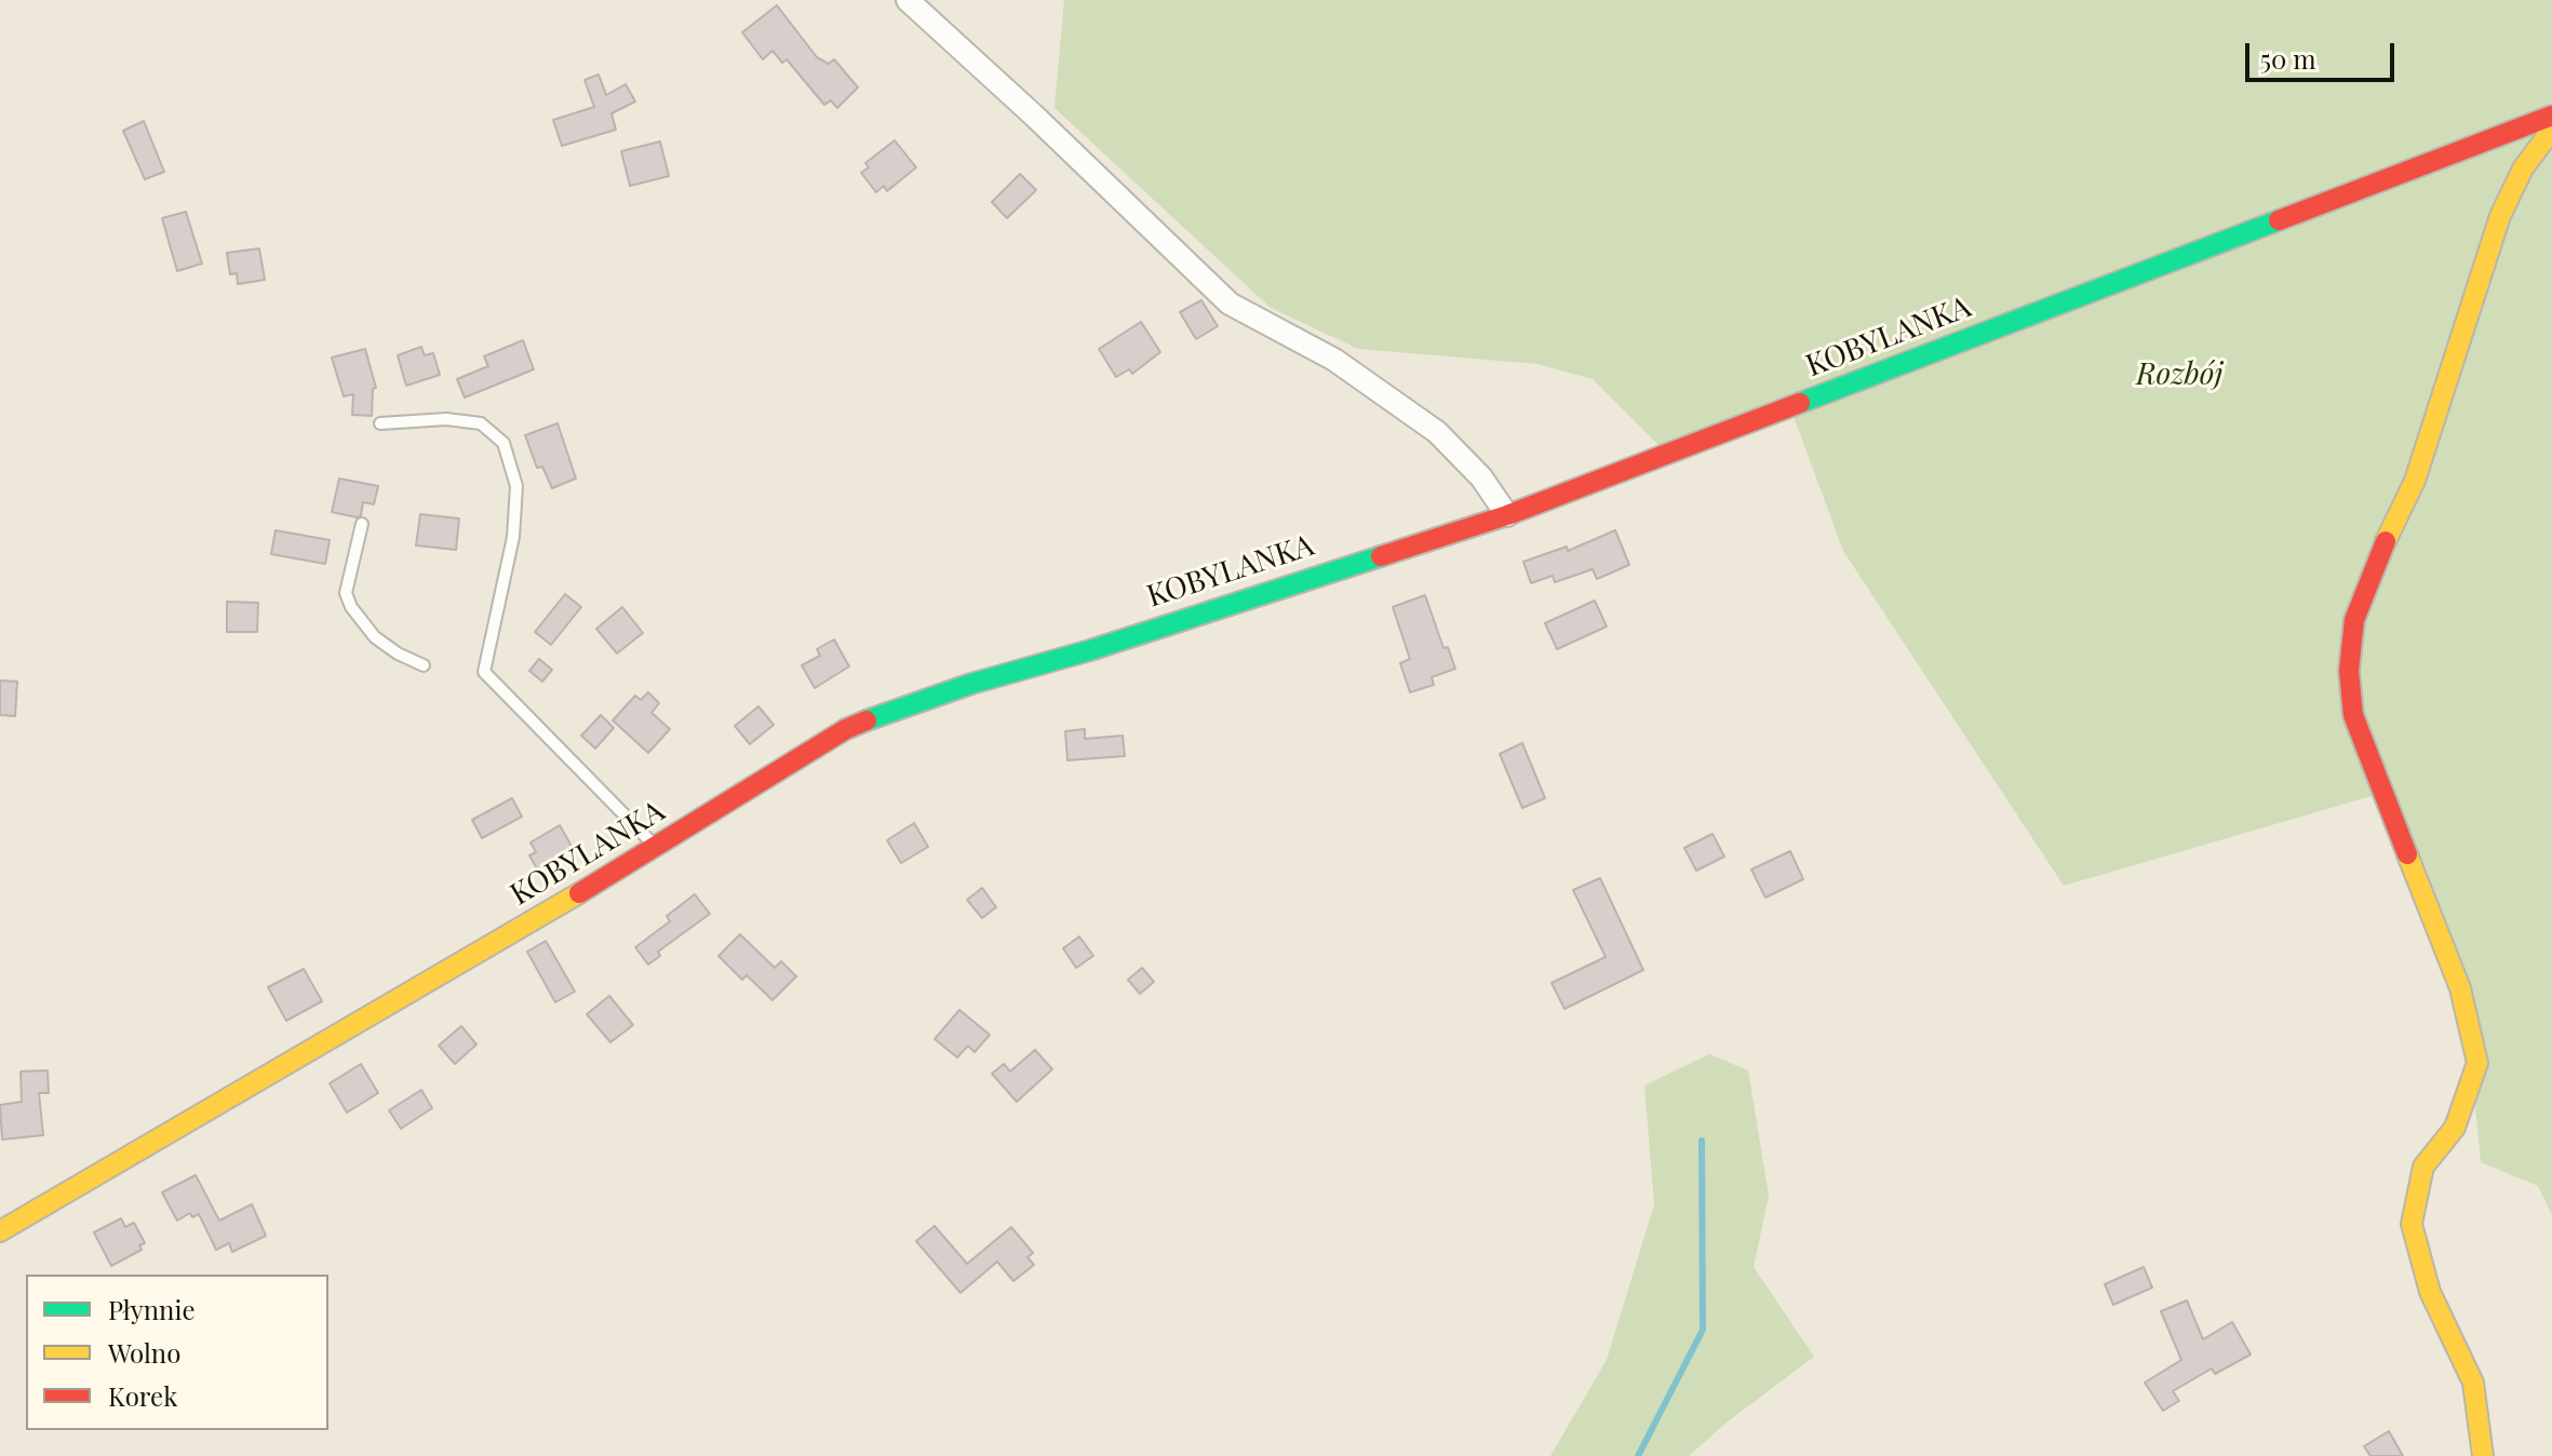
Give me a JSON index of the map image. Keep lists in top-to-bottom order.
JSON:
{
  "streets": {
    "street": ["KOBYLANKA"]
  },
  "parks": ["Rozbój"],
  "legend": ["Płynnie", "Wolno", "Korek"],
  "scale_bar": "50 m"
}
